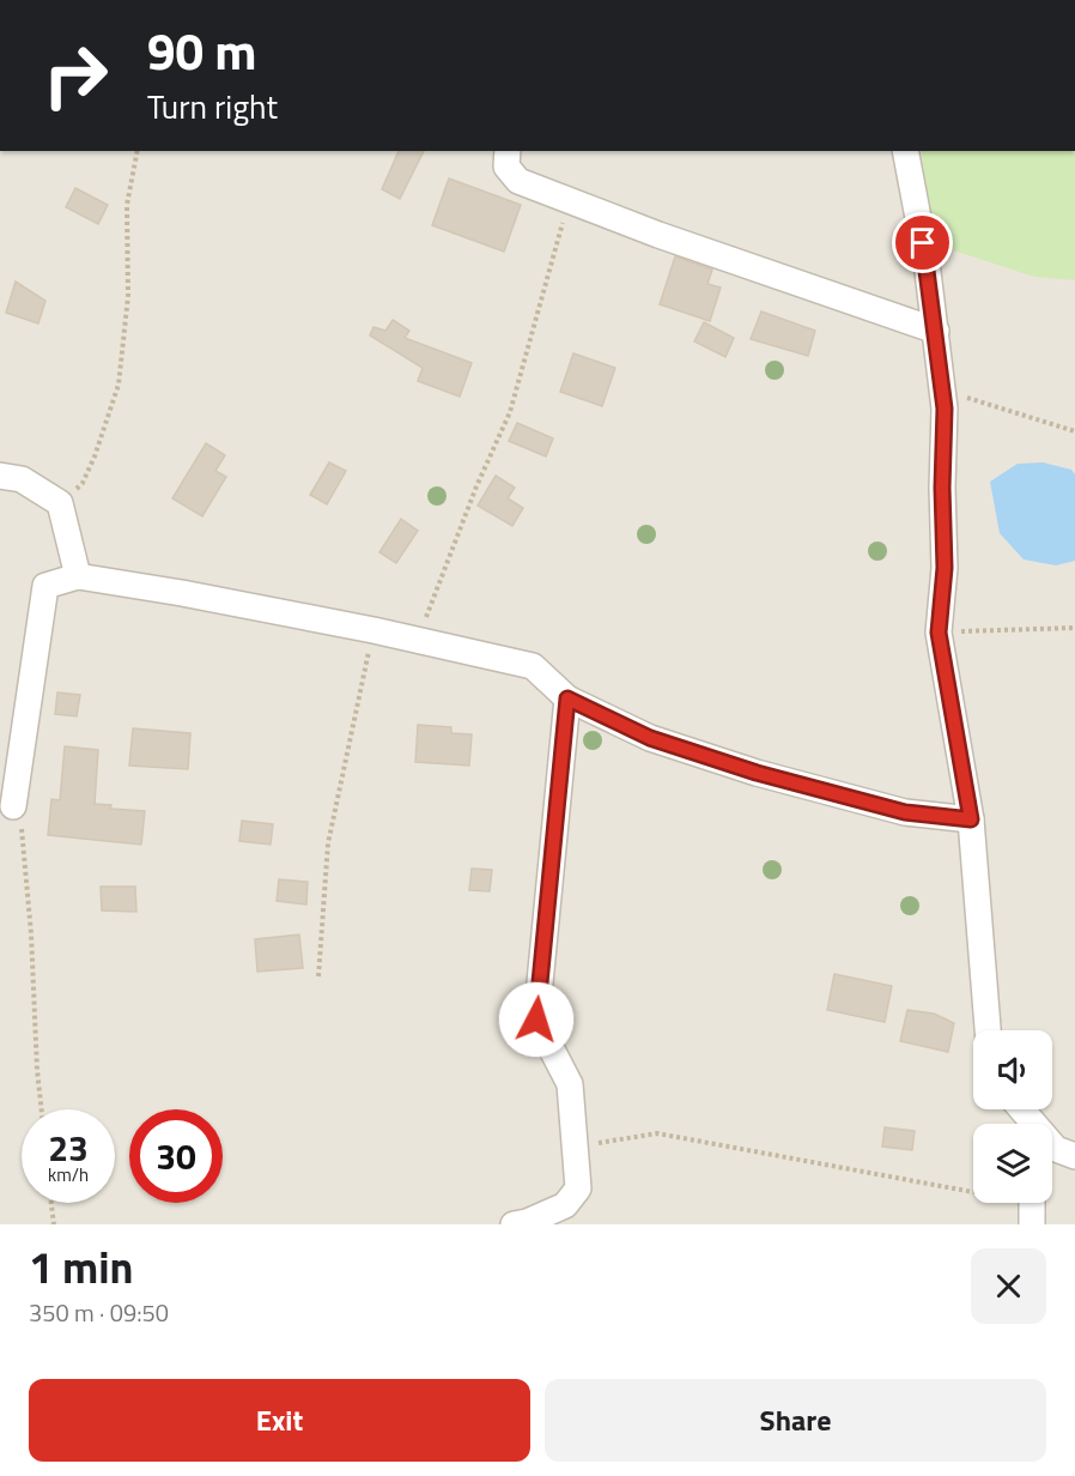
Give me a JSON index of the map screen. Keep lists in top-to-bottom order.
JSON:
{
  "page": {
    "turn": ["90 m", "Turn right"],
    "speed": "23 km/h",
    "limit": "30",
    "heading": ["1 min", "350 m · 09:50"],
    "buttons": ["Exit", "Share"]
  }
}
